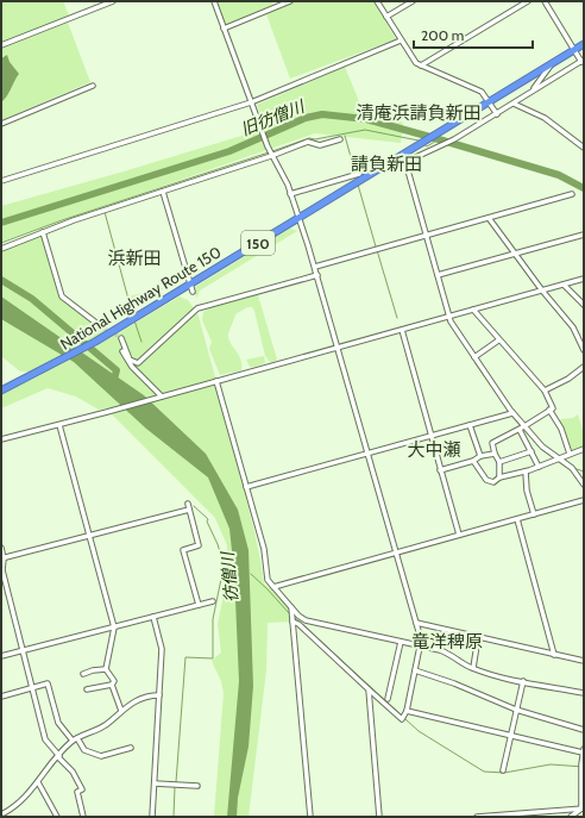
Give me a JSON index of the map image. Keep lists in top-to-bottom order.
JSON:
{
  "streets": {
    "highway": ["150", "National Highway Route 150"]
  },
  "districts": [
    "清庵浜請負新田",
    "請負新田",
    "浜新田",
    "大中瀬",
    "竜洋稗原"
  ],
  "water": ["旧彷僧川", "彷僧川"],
  "scale_bar": "200 m"
}
